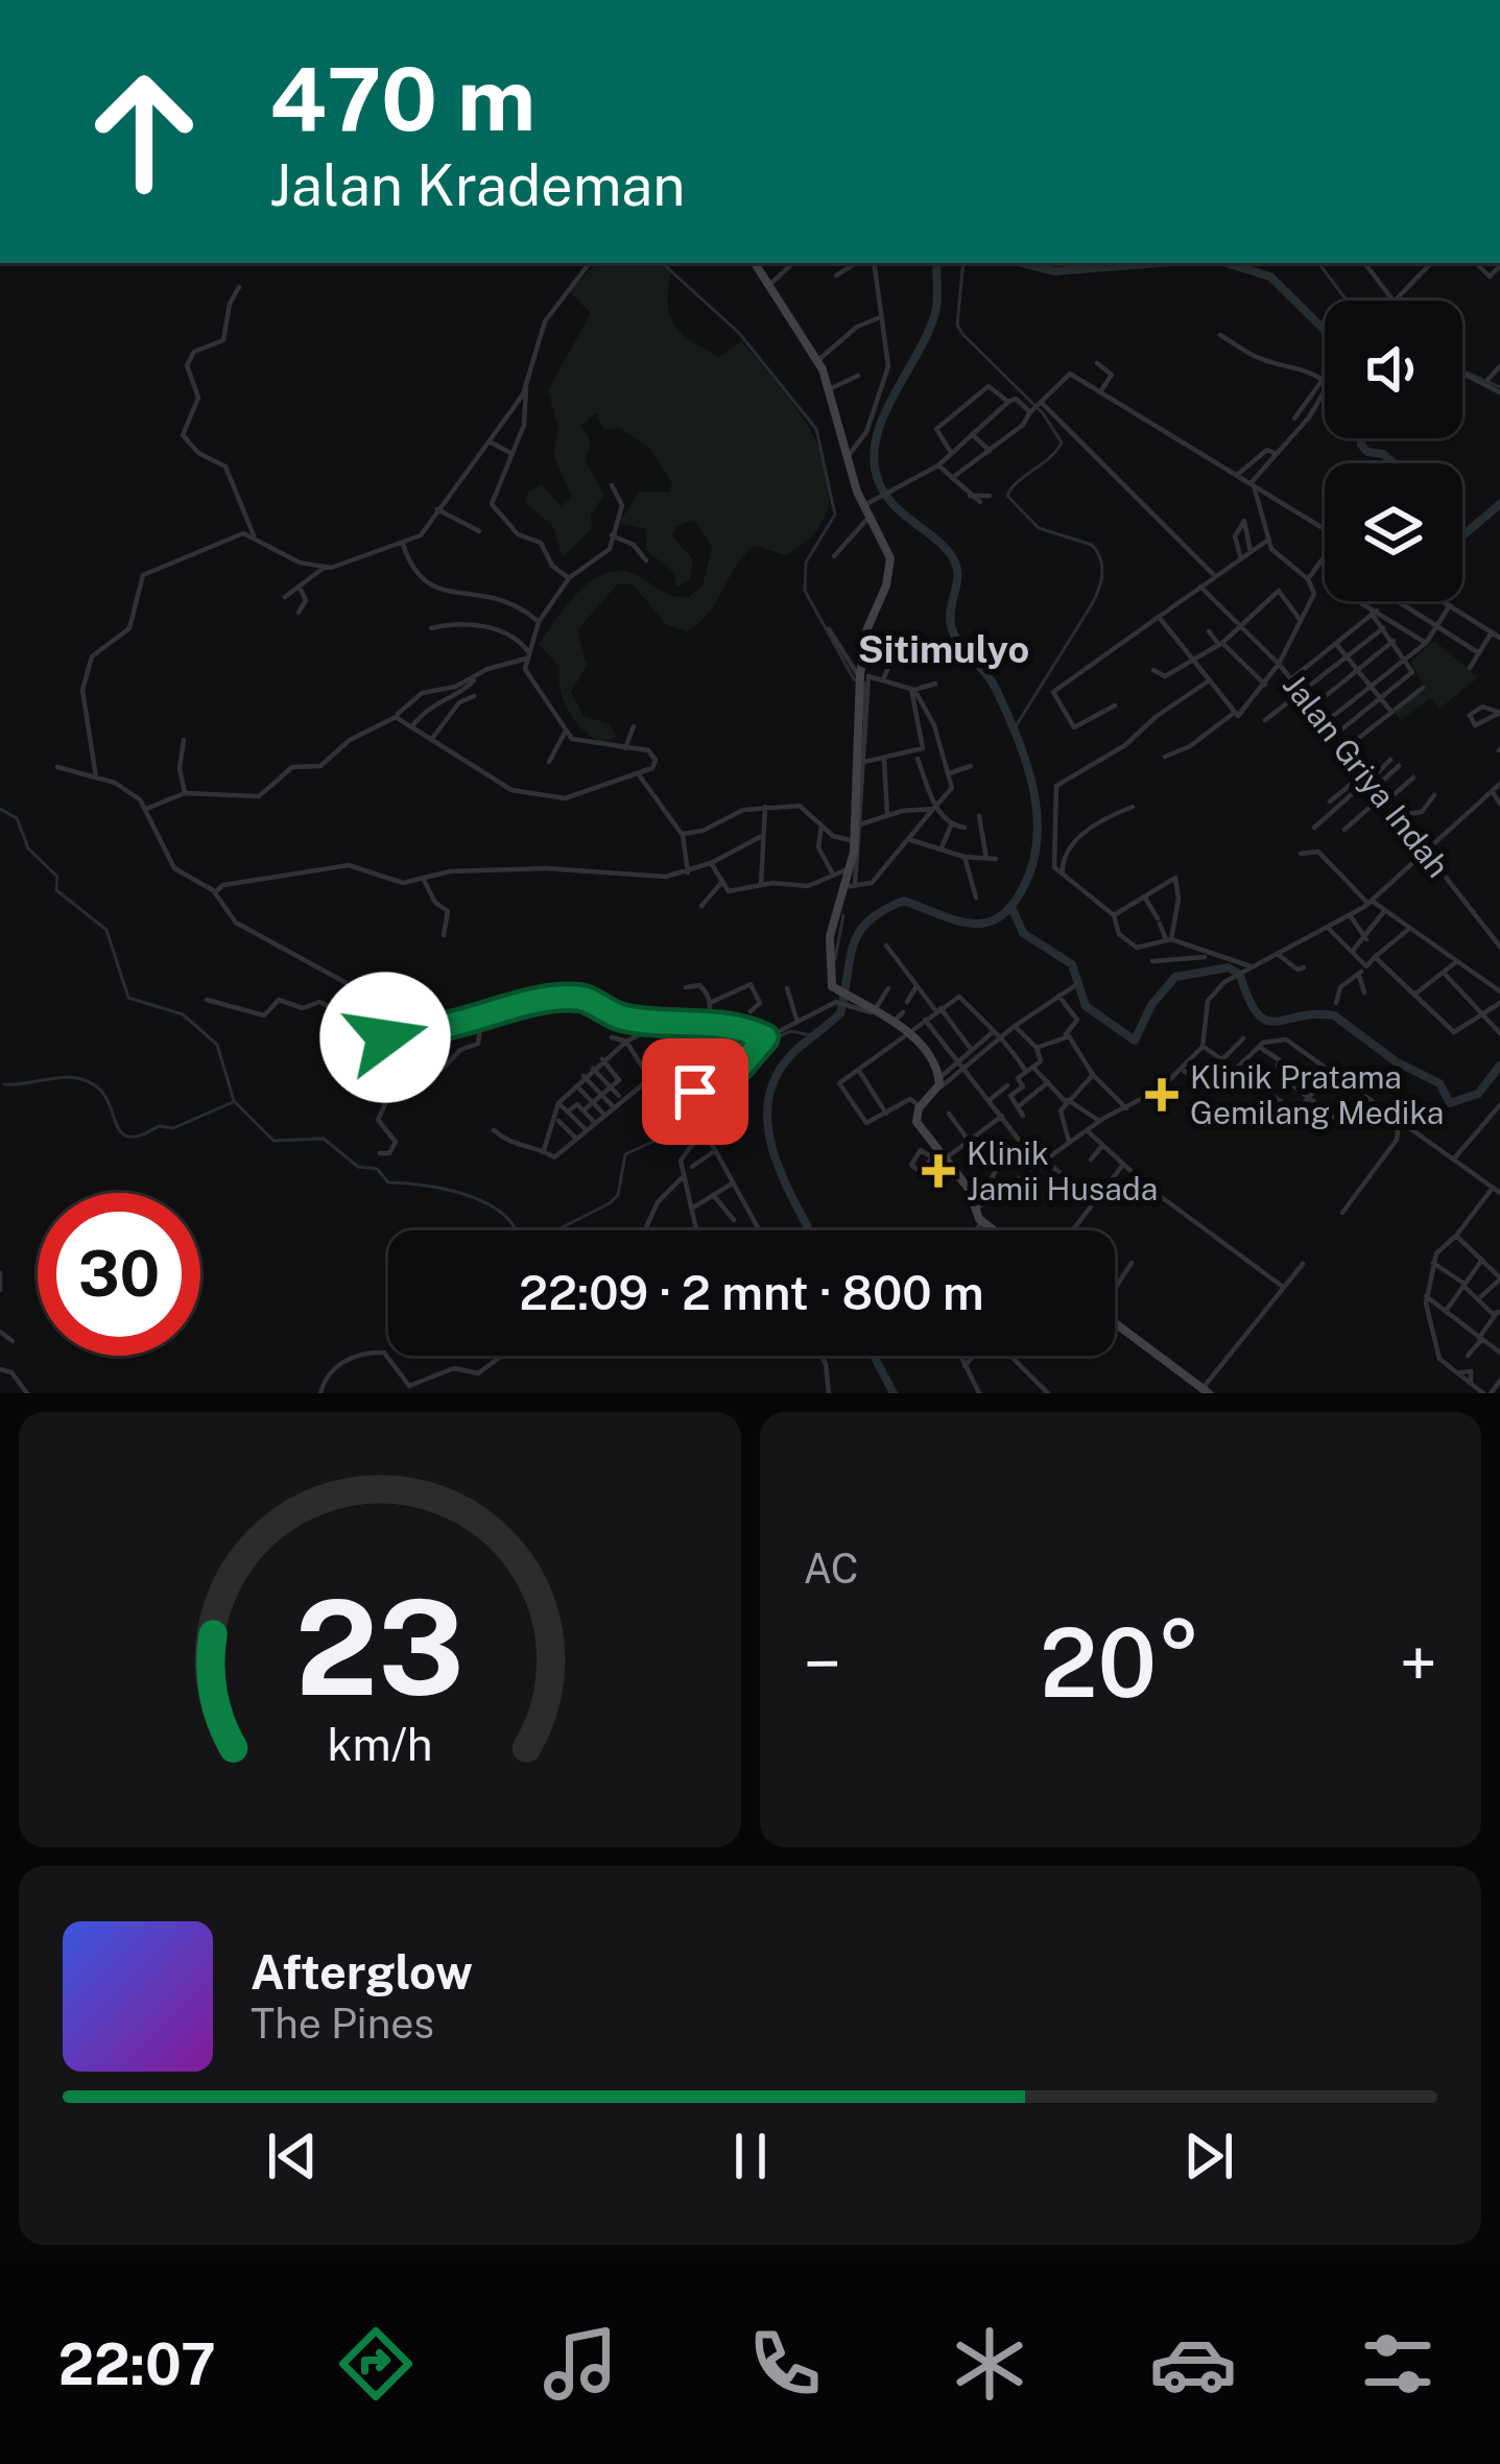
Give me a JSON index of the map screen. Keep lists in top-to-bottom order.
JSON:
{
  "streets": {
    "street": ["Jalan Griya Indah"]
  },
  "districts": ["Sitimulyo"],
  "places": {
    "health": ["Klinik Pratama Gemilang Medika", "Klinik Jamii Husada"]
  },
  "page": {
    "turn": ["470 m", "Jalan Krademan"],
    "limit": "30",
    "trip": "22:09 · 2 mnt · 800 m",
    "tile": "AC",
    "heat": ["−", "20°", "+"],
    "song": ["Afterglow", "The Pines"],
    "tabs": "22:07",
    "gauge": ["23", "km/h"]
  }
}
